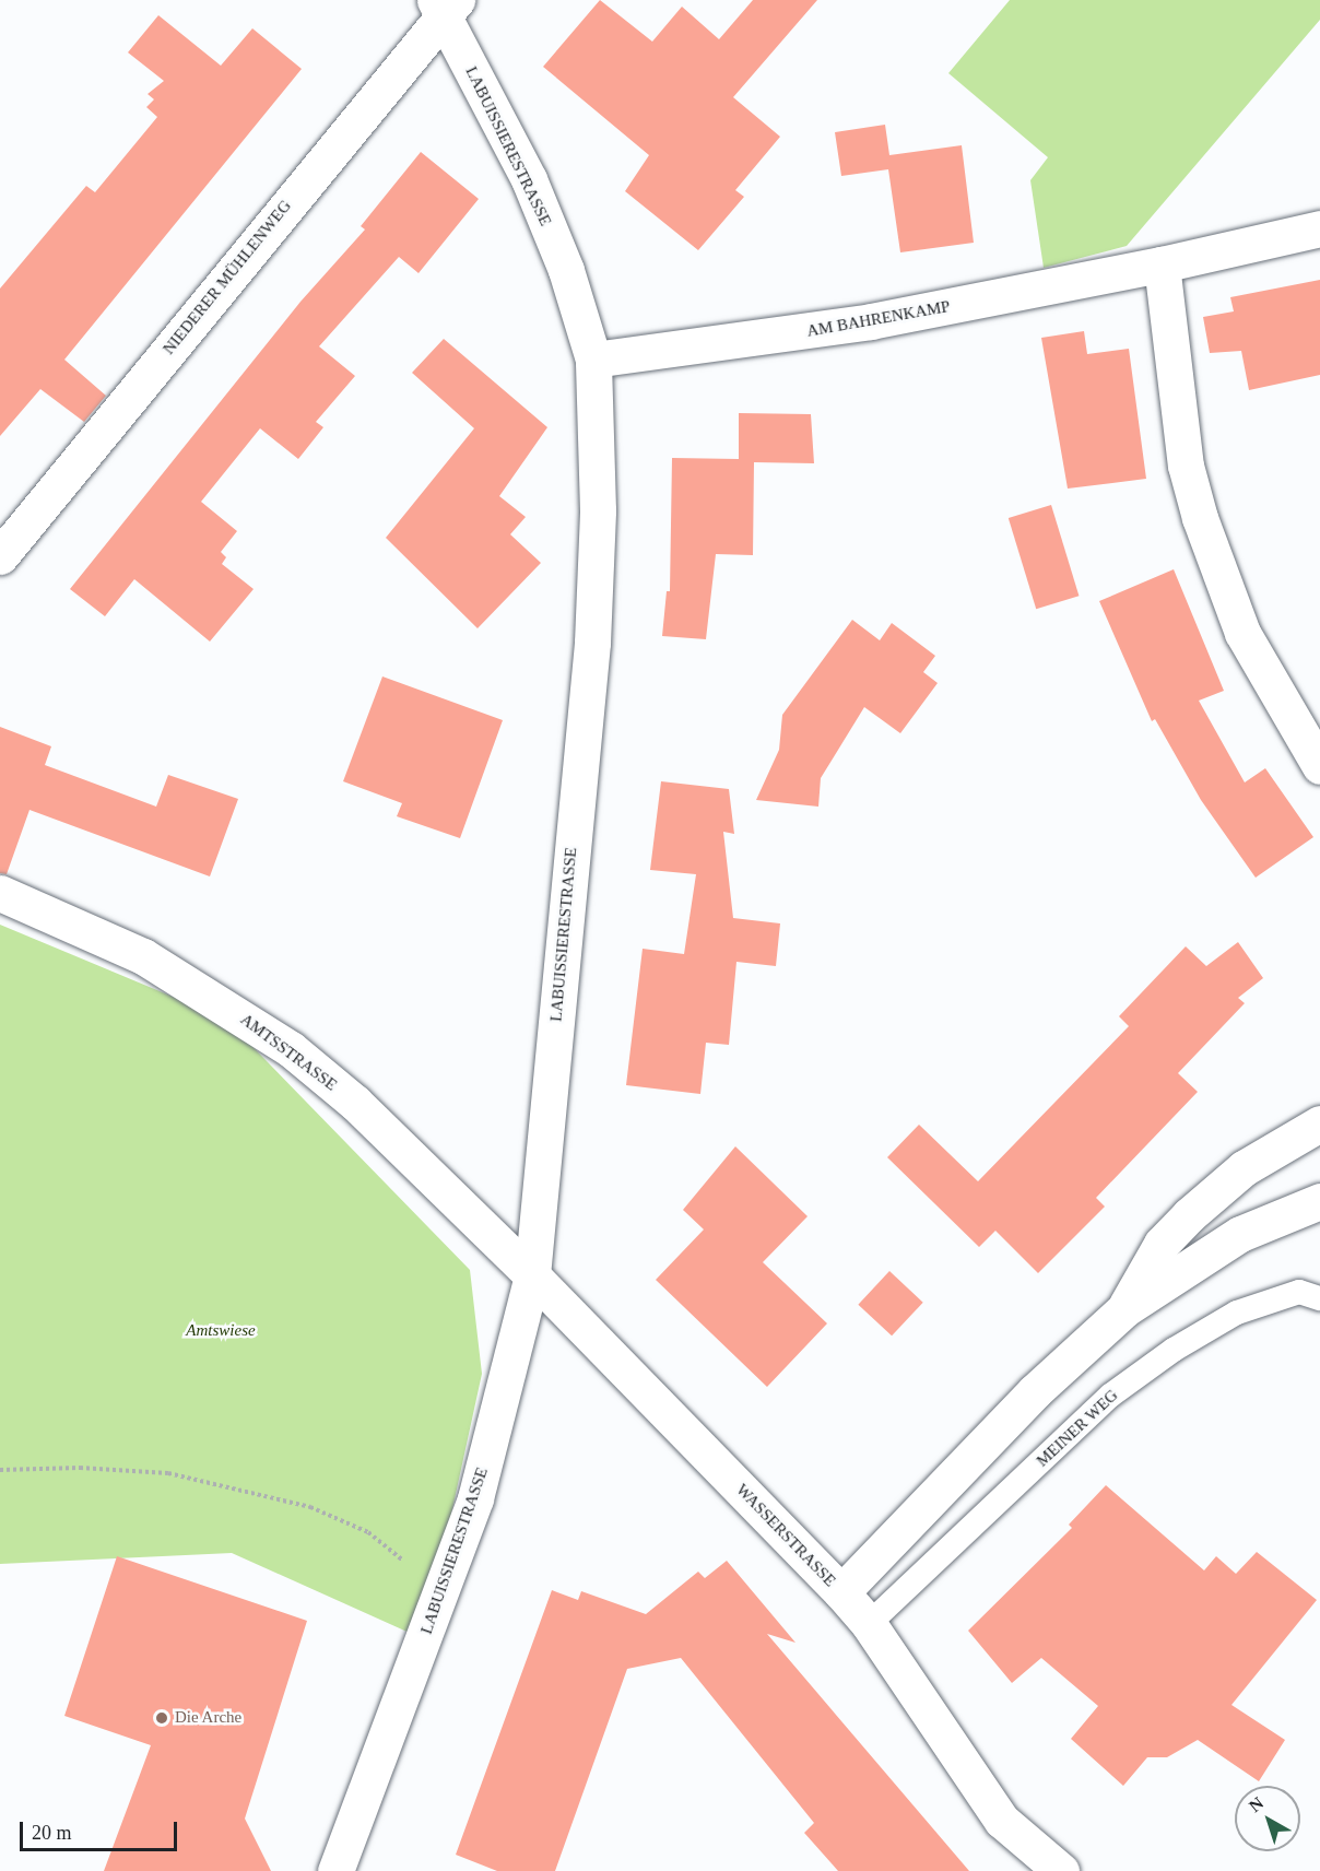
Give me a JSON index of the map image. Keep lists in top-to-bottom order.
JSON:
{
  "streets": {
    "street": [
      "LABUISSIERESTRASSE",
      "NIEDERER MÜHLENWEG",
      "AM BAHRENKAMP",
      "AMTSSTRASSE",
      "WASSERSTRASSE"
    ],
    "lane": ["MEINER WEG"]
  },
  "crossings": [
    ["LABUISSIERESTRASSE", "NIEDERER MÜHLENWEG"],
    ["LABUISSIERESTRASSE", "AM BAHRENKAMP"],
    ["LABUISSIERESTRASSE", "AMTSSTRASSE"],
    ["LABUISSIERESTRASSE", "WASSERSTRASSE"],
    ["AMTSSTRASSE", "WASSERSTRASSE"]
  ],
  "parks": ["Amtswiese"],
  "places": ["Die Arche"],
  "scale_bar": "20 m",
  "north": "top left"
}
